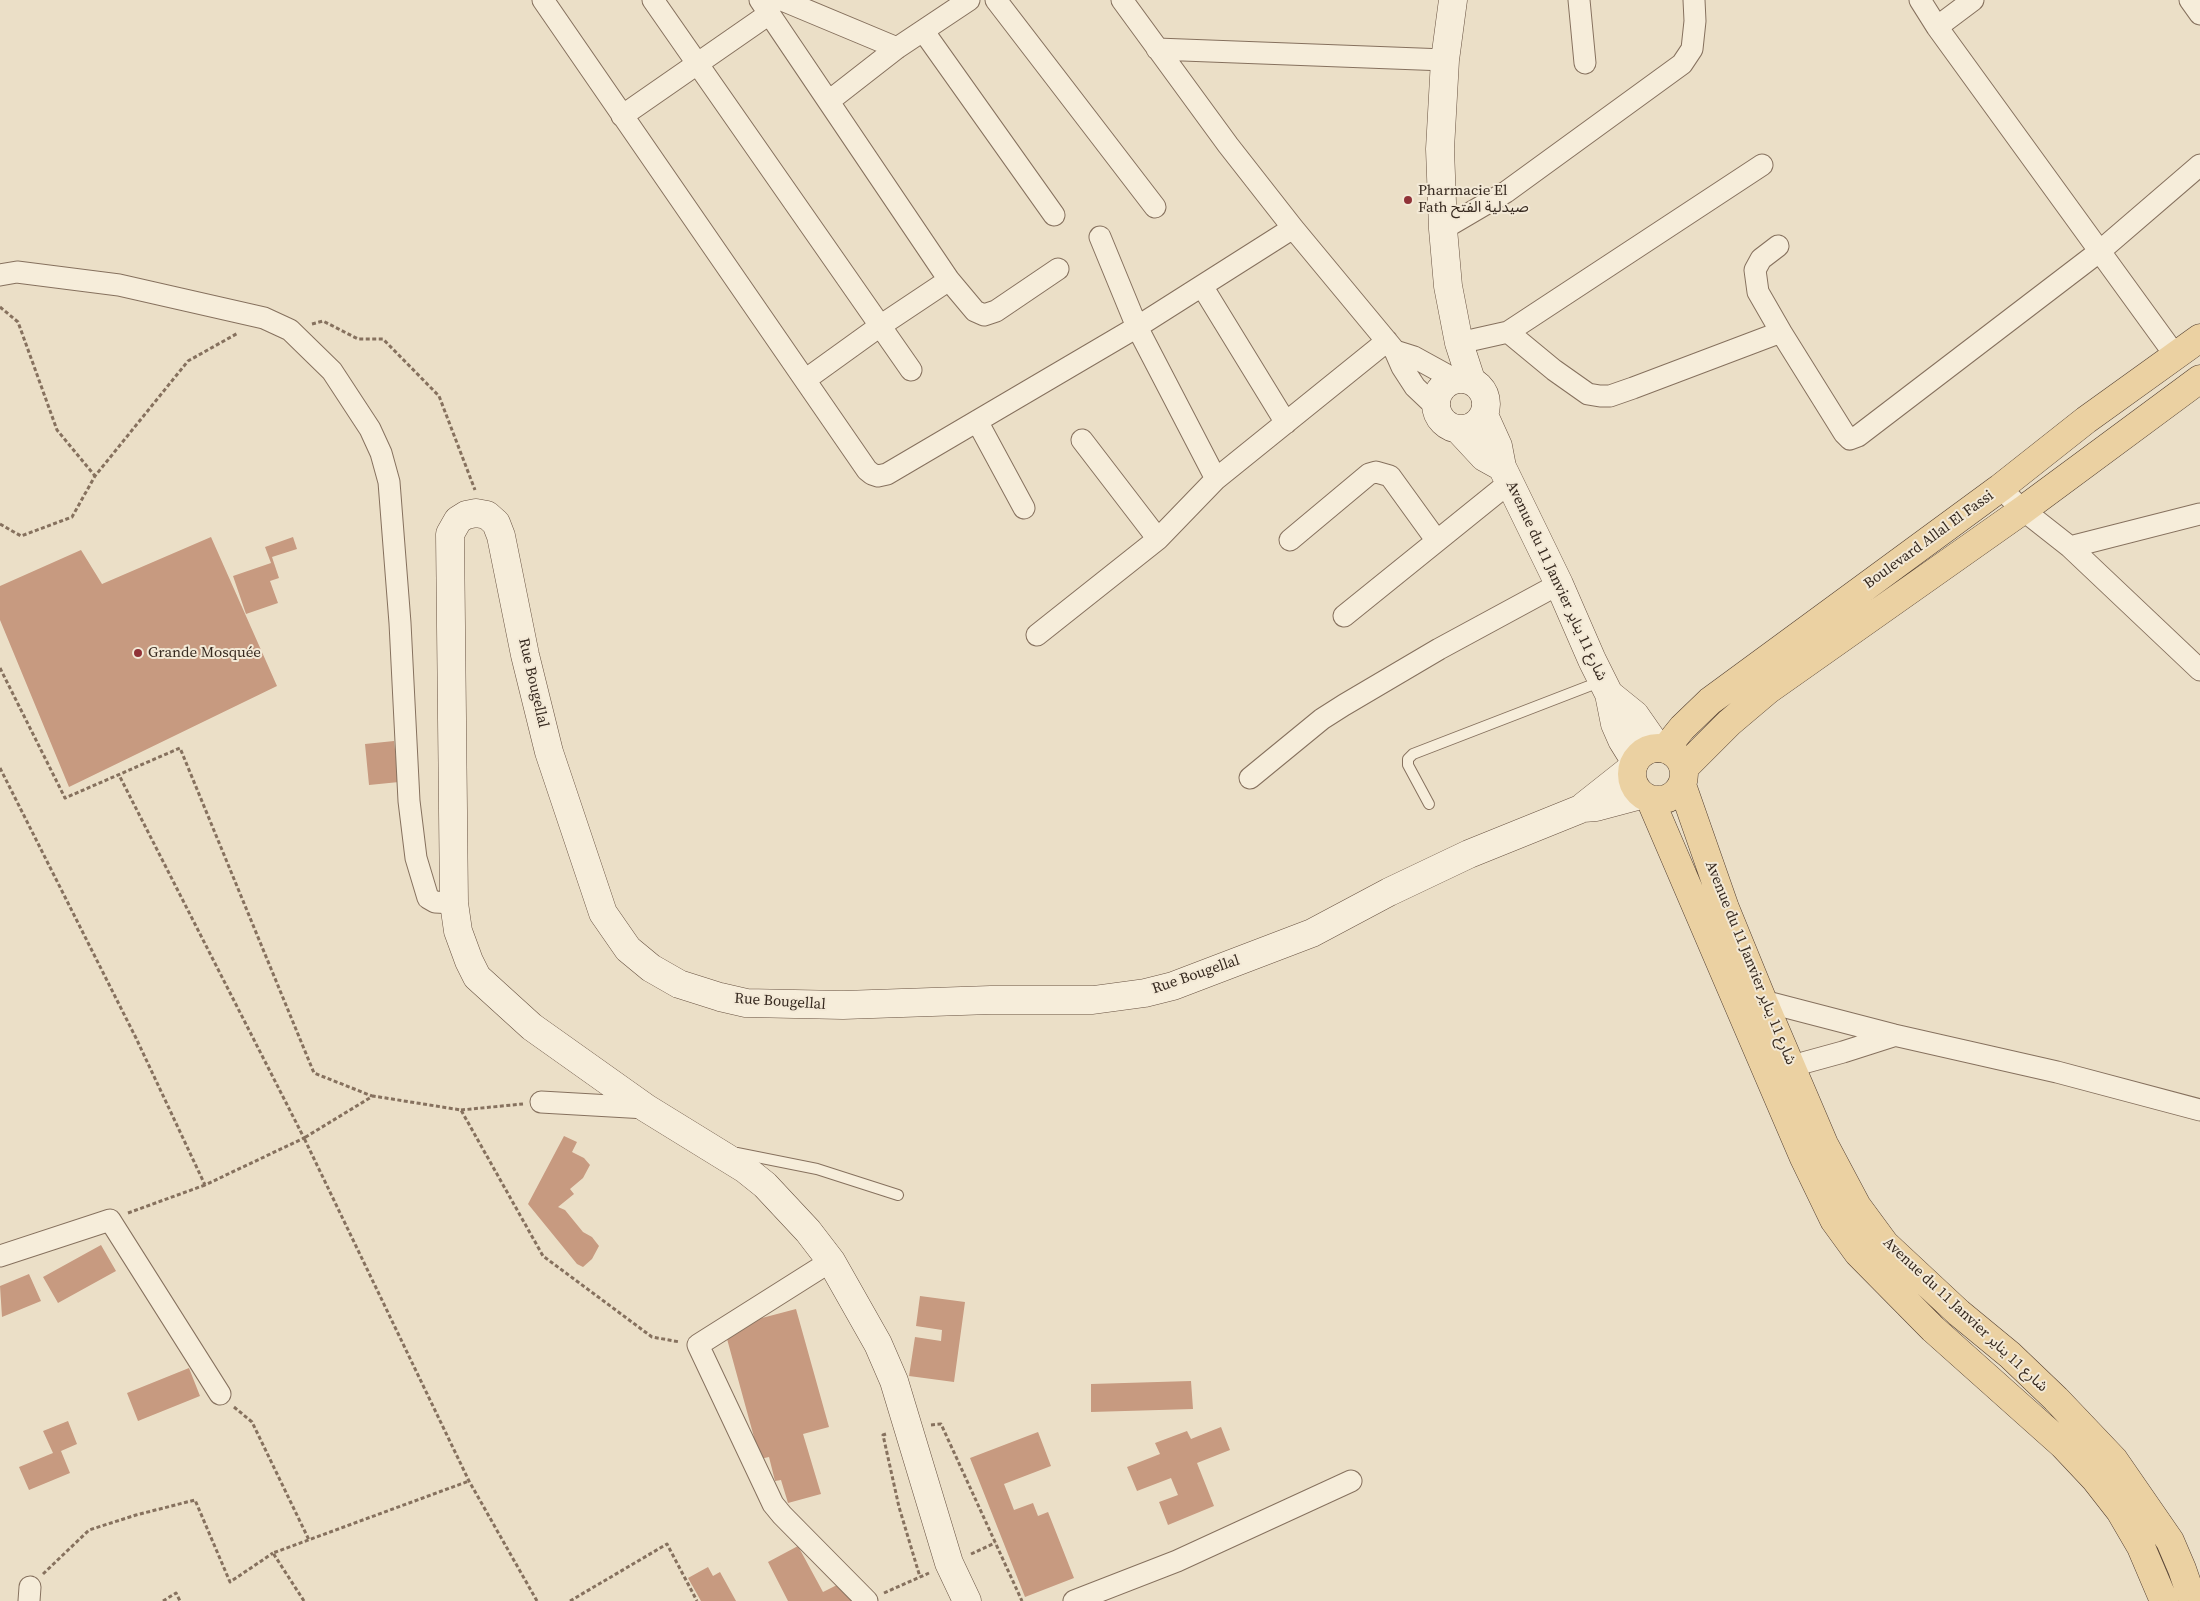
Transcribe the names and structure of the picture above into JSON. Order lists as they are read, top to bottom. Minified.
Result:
{"streets":{"main road":["Boulevard Allal El Fassi","Avenue du 11 Janvier شارع 11 يناير"],"street":["Rue Bougellal"]},"crossings":[["Boulevard Allal El Fassi","Avenue du 11 Janvier شارع 11 يناير"],["Boulevard Allal El Fassi","Rue Bougellal"],["Avenue du 11 Janvier شارع 11 يناير","Rue Bougellal"]],"places":["Pharmacie El Fath صيدلية الفتح","Grande Mosquée"]}
